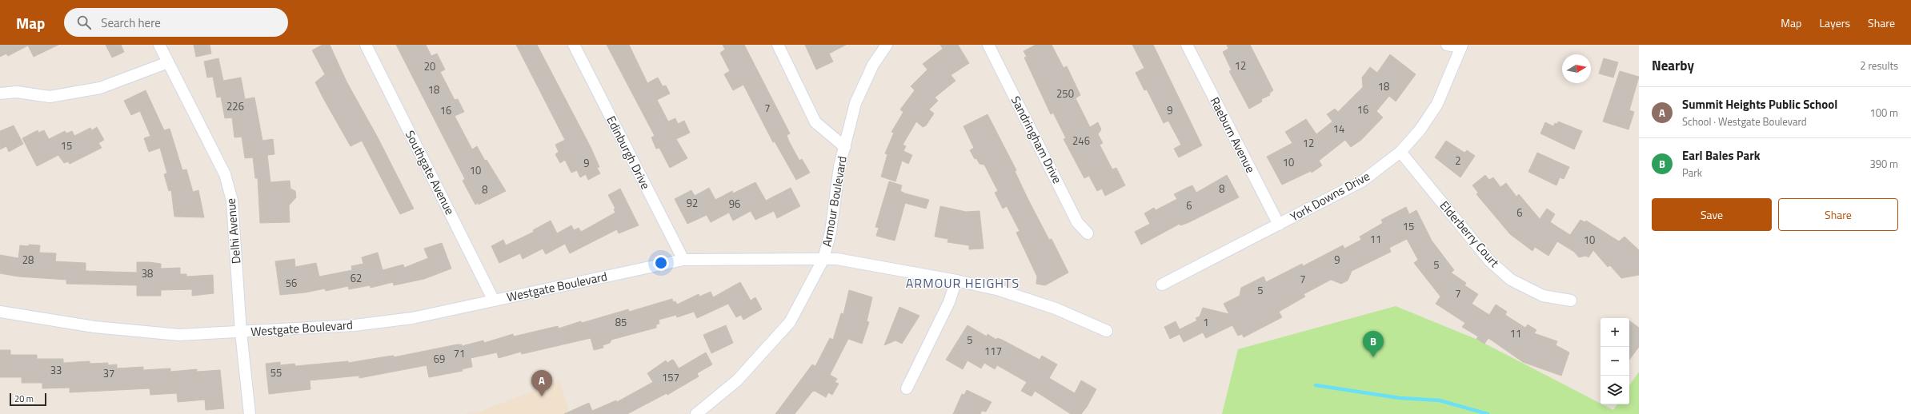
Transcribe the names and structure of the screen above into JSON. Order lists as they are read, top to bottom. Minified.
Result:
{"streets":{"street":["Raeburn Avenue","Sandringham Drive","Edinburgh Drive","Southgate Avenue","York Downs Drive","Armour Boulevard","Delhi Avenue","Elderberry Court","Westgate Boulevard"]},"crossings":[["Raeburn Avenue","York Downs Drive"],["Edinburgh Drive","Westgate Boulevard"],["Southgate Avenue","Westgate Boulevard"],["York Downs Drive","Elderberry Court"],["Armour Boulevard","Westgate Boulevard"],["Delhi Avenue","Westgate Boulevard"]],"districts":["ARMOUR HEIGHTS"],"house_numbers":["12","20","18","18","250","226","7","16","16","9","14","246","12","15","2","10","9","10","8","8","92","96","6","6","15","11","10","28","9","5","38","62","7","56","5","7","85","1","11","5","117","71","69","33","55","37","157"],"scale_bar":"20 m","north":"right","page":{"header":"Map","search":"Search here","nav":["Map","Layers","Share"],"heading":["Nearby","2 results"],"list":[{"mark":"A","name":"Summit Heights Public School","note":"School · Westgate Boulevard","value":"100 m"},{"mark":"B","name":"Earl Bales Park","note":"Park","value":"390 m"}],"buttons":["Save","Share"],"map_buttons":["+","−"],"pins":["B","A"],"scale":"20 m"}}
